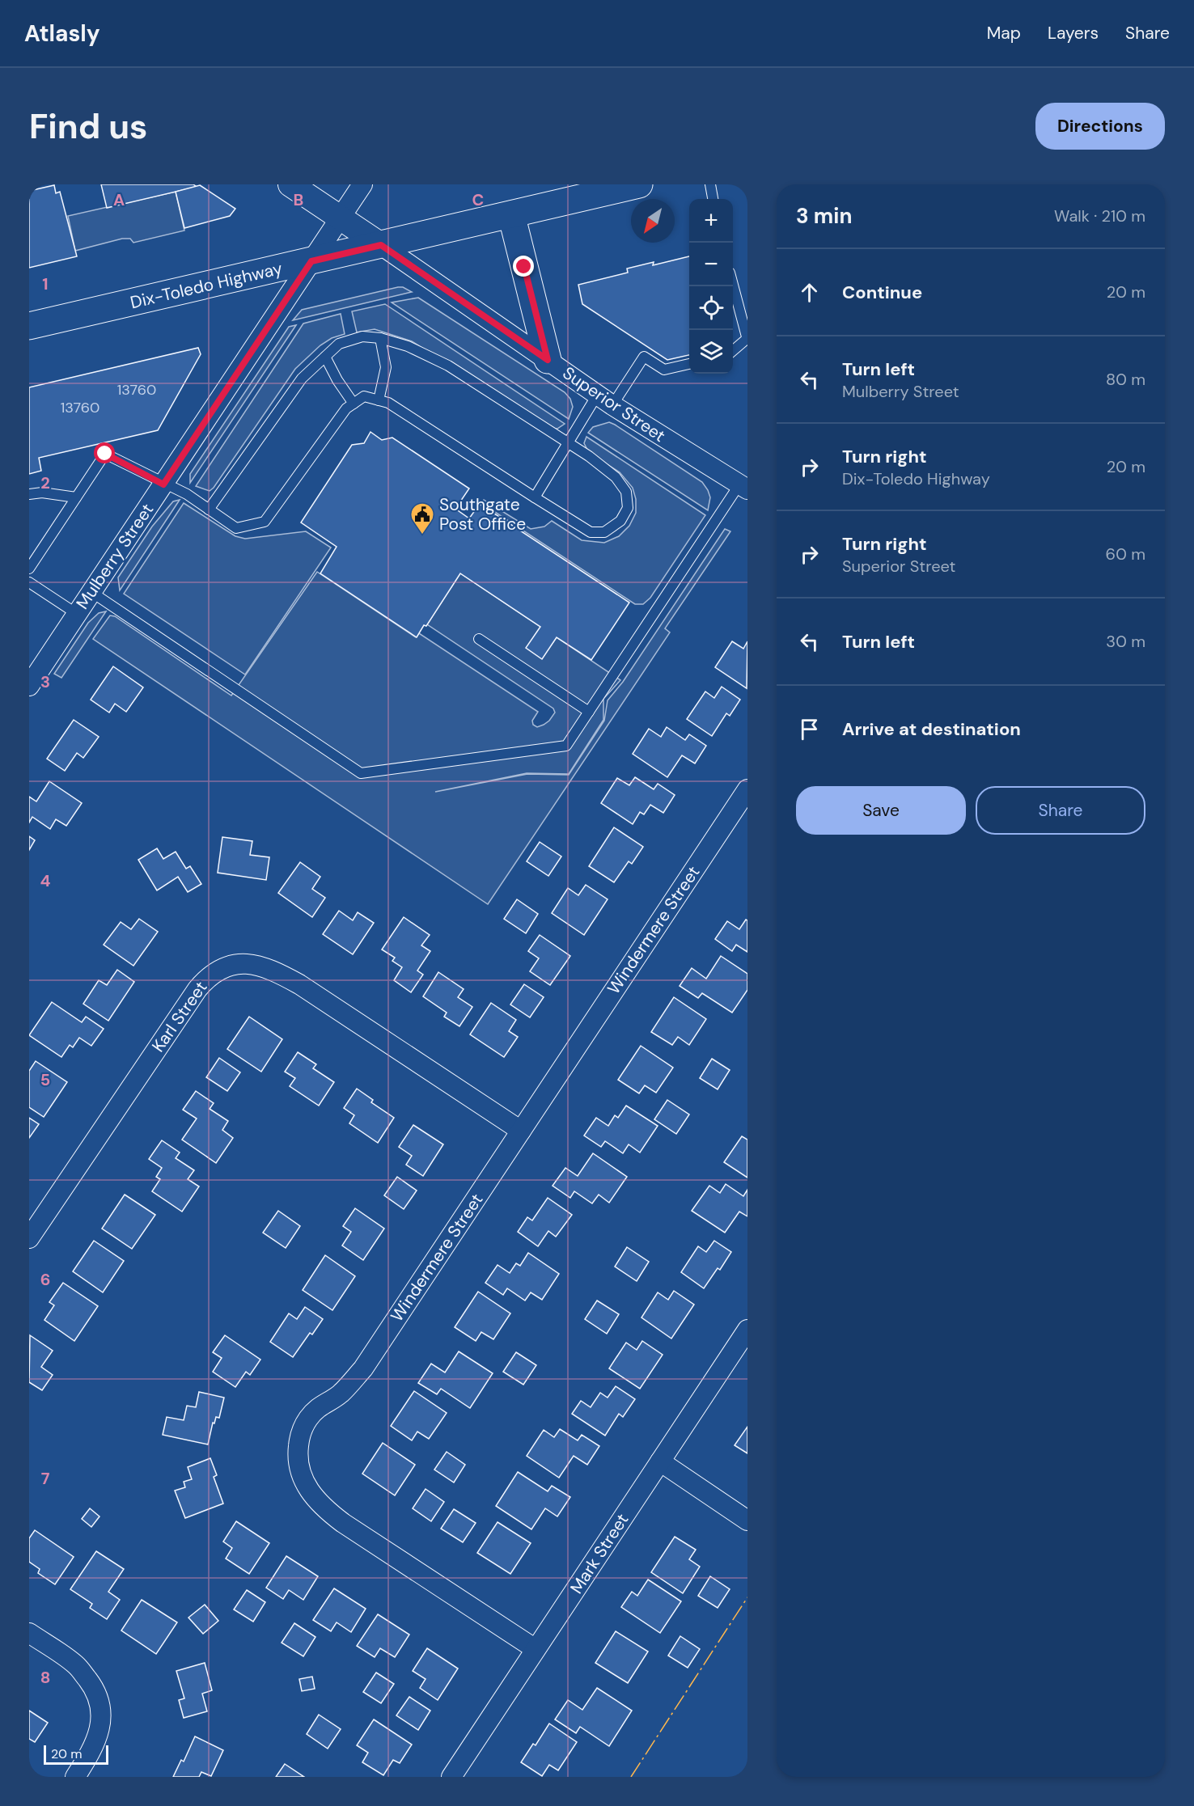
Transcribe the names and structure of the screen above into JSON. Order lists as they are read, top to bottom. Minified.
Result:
{"streets":{"main road":["Dix-Toledo Highway"],"street":["Superior Street","Mulberry Street","Windermere Street","Karl Street","Mark Street"]},"crossings":[["Dix-Toledo Highway","Superior Street"],["Dix-Toledo Highway","Mulberry Street"],["Superior Street","Mulberry Street"],["Windermere Street","Karl Street"],["Windermere Street","Mark Street"]],"places":{"public building":["Southgate Post Office"]},"house_numbers":["13760","13760"],"scale_bar":"20 m","north":"bottom left","page":{"header":"Atlasly","nav":["Map","Layers","Share"],"buttons":["Directions",["Save","Share"]],"title":"Find us","heading":["3 min","Walk · 210 m"],"map_buttons":["+","−"],"list":[["Continue","20 m"],["Turn left","Mulberry Street","80 m"],["Turn right","Dix-Toledo Highway","20 m"],["Turn right","Superior Street","60 m"],["Turn left","30 m"],"Arrive at destination"],"scale":"20 m"},"grid":{"columns":["A","B","C"],"rows":["1","2","3","4","5","6","7","8"]}}
